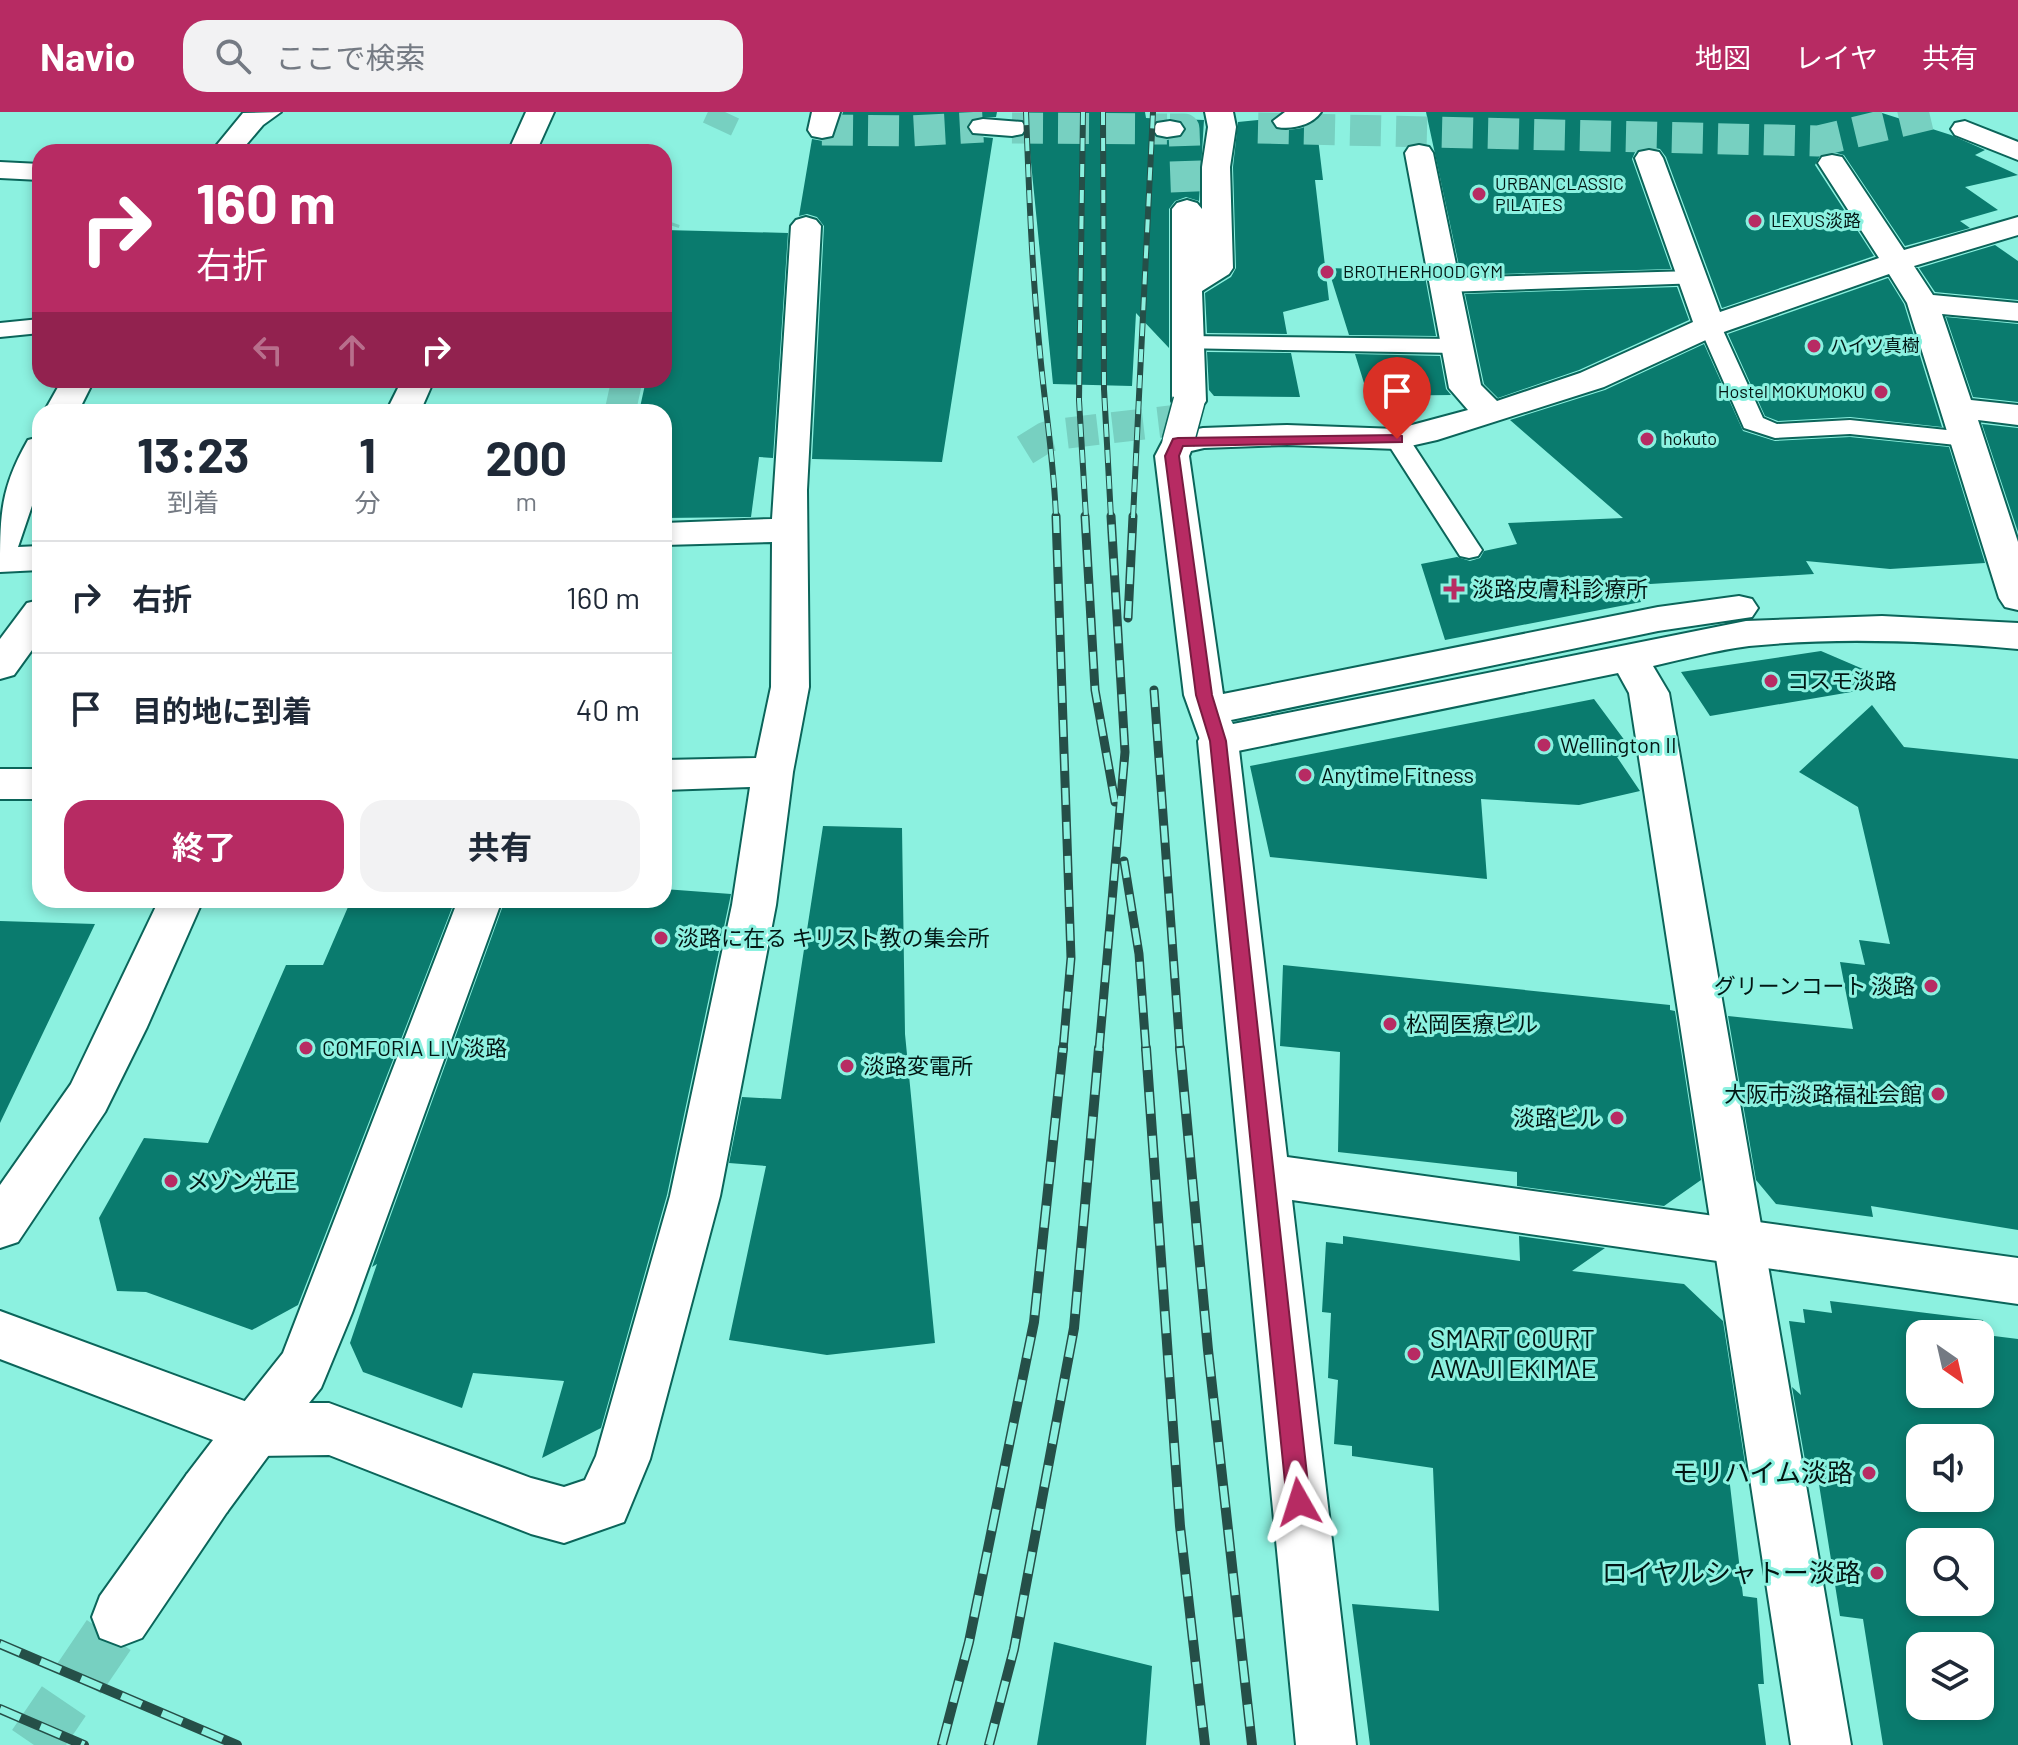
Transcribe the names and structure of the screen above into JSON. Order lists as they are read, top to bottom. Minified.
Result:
{"places":{"other":["URBAN CLASSIC PILATES","LEXUS淡路","BROTHERHOOD GYM","ハイツ真樹","Hostel MOKUMOKU","hokuto","コスモ淡路","Wellington II","Anytime Fitness","淡路に在る キリスト教の集会所","グリーンコート 淡路","松岡医療ビル","COMFORIA LIV 淡路","淡路変電所","大阪市淡路福祉会館","淡路ビル","メゾン光正","SMART COURT AWAJI EKIMAE","モリハイム淡路","ロイヤルシャトー淡路"],"health":["淡路皮膚科診療所"]},"north":"bottom right","page":{"header":"Navio","search":"ここで検索","nav":["地図","レイヤ","共有"],"turn":["160 m","右折"],"eta":["13:23","到着","1","分","200","m"],"list":[{"name":"右折","value":"160 m"},{"name":"目的地に到着","value":"40 m"}],"buttons":["終了","共有"]}}
